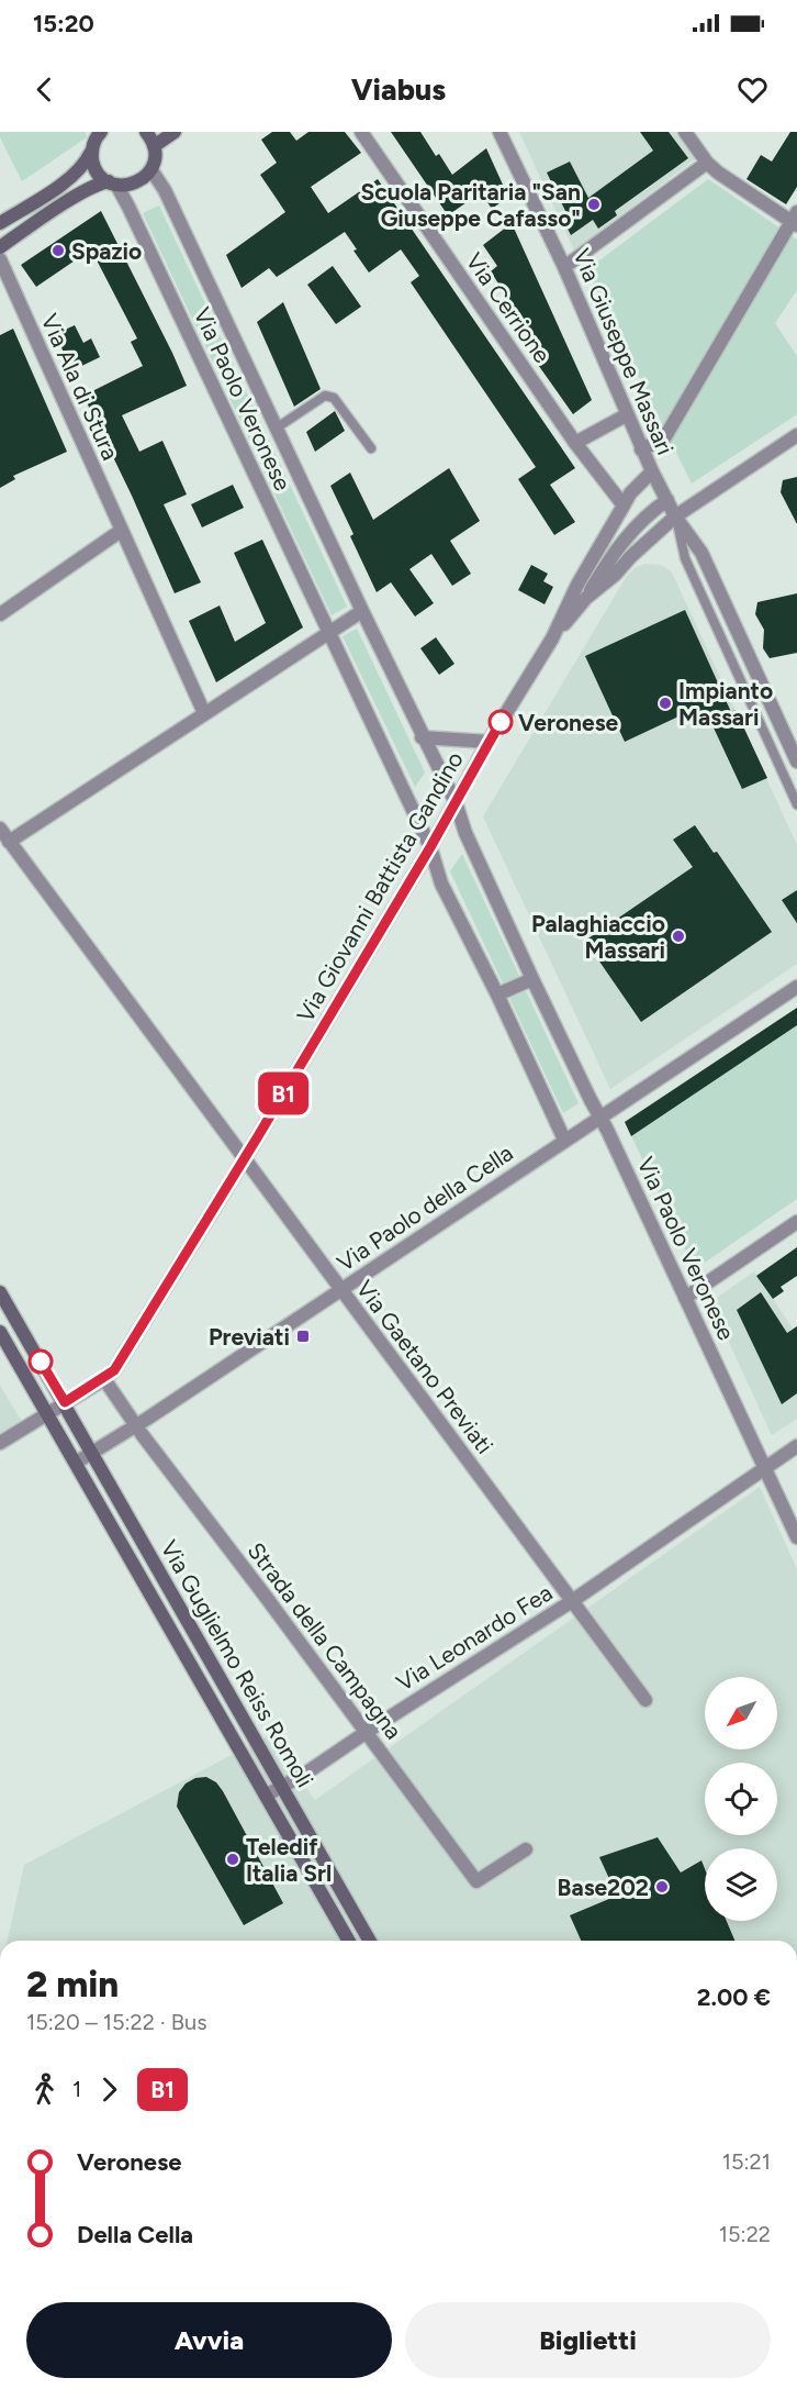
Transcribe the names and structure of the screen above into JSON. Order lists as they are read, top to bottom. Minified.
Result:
{"streets":{"main road":["Via Guglielmo Reiss Romoli"],"street":["Via Cerrione","Via Giuseppe Massari","Via Ala di Stura","Via Paolo Veronese","Via Giovanni Battista Gandino","Via Paolo della Cella","Via Gaetano Previati","Via Leonardo Fea","Strada della Campagna"]},"crossings":[["Via Cerrione","Via Giovanni Battista Gandino"],["Via Giuseppe Massari","Via Giovanni Battista Gandino"],["Via Paolo Veronese","Via Giovanni Battista Gandino"],["Via Paolo Veronese","Via Paolo della Cella"],["Via Paolo Veronese","Via Leonardo Fea"],["Via Giovanni Battista Gandino","Via Gaetano Previati"],["Via Giovanni Battista Gandino","Strada della Campagna"],["Via Giovanni Battista Gandino","Via Guglielmo Reiss Romoli"],["Via Paolo della Cella","Via Gaetano Previati"],["Via Paolo della Cella","Strada della Campagna"],["Via Paolo della Cella","Via Guglielmo Reiss Romoli"],["Via Gaetano Previati","Via Leonardo Fea"],["Via Leonardo Fea","Strada della Campagna"],["Via Leonardo Fea","Via Guglielmo Reiss Romoli"]],"places":{"other":["Scuola Paritaria \"San Giuseppe Cafasso\"","Spazio","Impianto Massari","Veronese","Palaghiaccio Massari","Teledif Italia Srl","Base202"],"transit":["Previati"]},"lines":["bus line B1"],"north":"bottom left","page":{"status":"15:20","header":"Viabus","on_map":"B1","heading":["2 min","15:20 – 15:22 · Bus","2.00 €"],"legs":["1","B1"],"list":[{"name":"Veronese","value":"15:21"},{"name":"Della Cella","value":"15:22"}],"buttons":["Avvia","Biglietti"]}}
